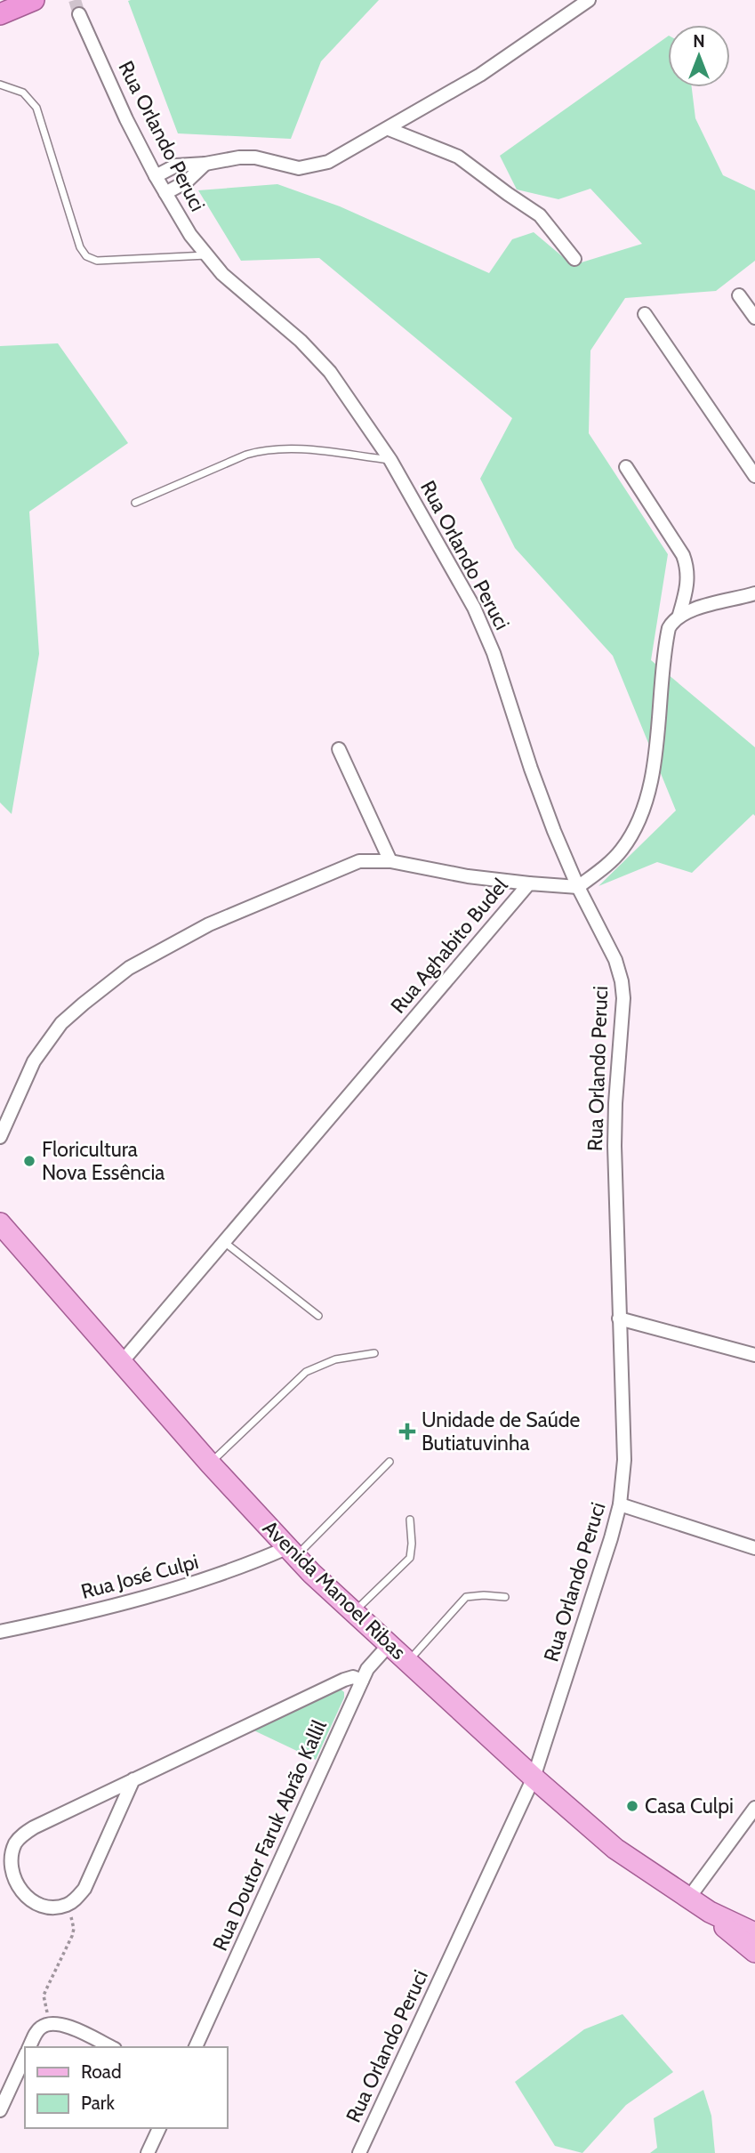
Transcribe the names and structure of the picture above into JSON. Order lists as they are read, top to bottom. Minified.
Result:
{"streets":{"main road":["Avenida Manoel Ribas"],"street":["Rua Orlando Peruci","Rua Aghabito Budel","Rua José Culpi","Rua Doutor Faruk Abrão Kallil"]},"crossings":[["Rua Orlando Peruci","Rua Aghabito Budel"],["Rua Orlando Peruci","Avenida Manoel Ribas"],["Rua Aghabito Budel","Avenida Manoel Ribas"],["Rua José Culpi","Avenida Manoel Ribas"],["Avenida Manoel Ribas","Rua Doutor Faruk Abrão Kallil"]],"places":{"other":["Floricultura Nova Essência","Casa Culpi"],"health":["Unidade de Saúde Butiatuvinha"]},"legend":["Road","Park"],"north":"top"}
